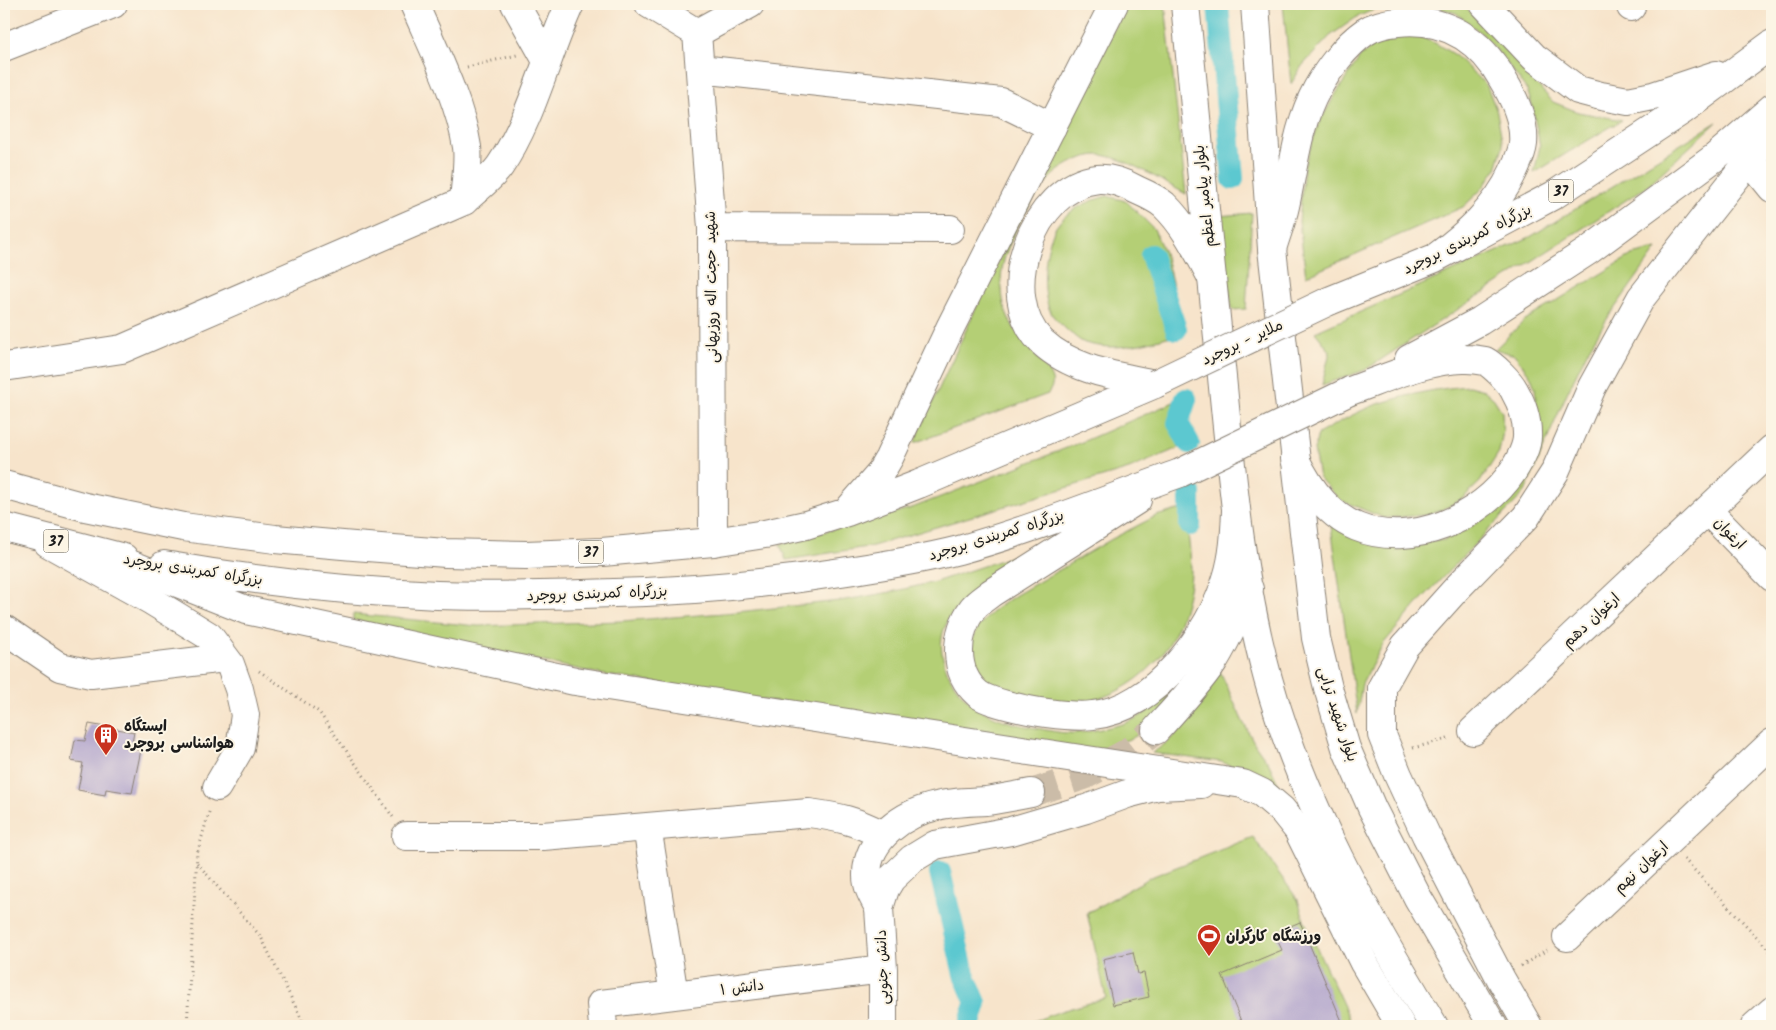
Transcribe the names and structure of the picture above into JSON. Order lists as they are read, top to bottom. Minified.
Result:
{"streets":{"main road":["37","بلوار پیامبر اعظم","بزرگراه کمربندی بروجرد","شهید حجت اله روزبهانی","ملایر - بروجرد","ارغوان","ارغوان دهم","بلوار شهید ترابی","ارغوان نهم","دانش جنوبی","دانش ۱"]},"crossings":[["37","بزرگراه کمربندی بروجرد"],["37","شهید حجت اله روزبهانی"],["37","ملایر - بروجرد"],["بزرگراه کمربندی بروجرد","ملایر - بروجرد"],["ارغوان","ارغوان دهم"],["دانش جنوبی","دانش ۱"]],"places":{"building":["ایستگاه هواشناسی بروجرد"],"sports":["ورزشگاه کارگران"]}}
